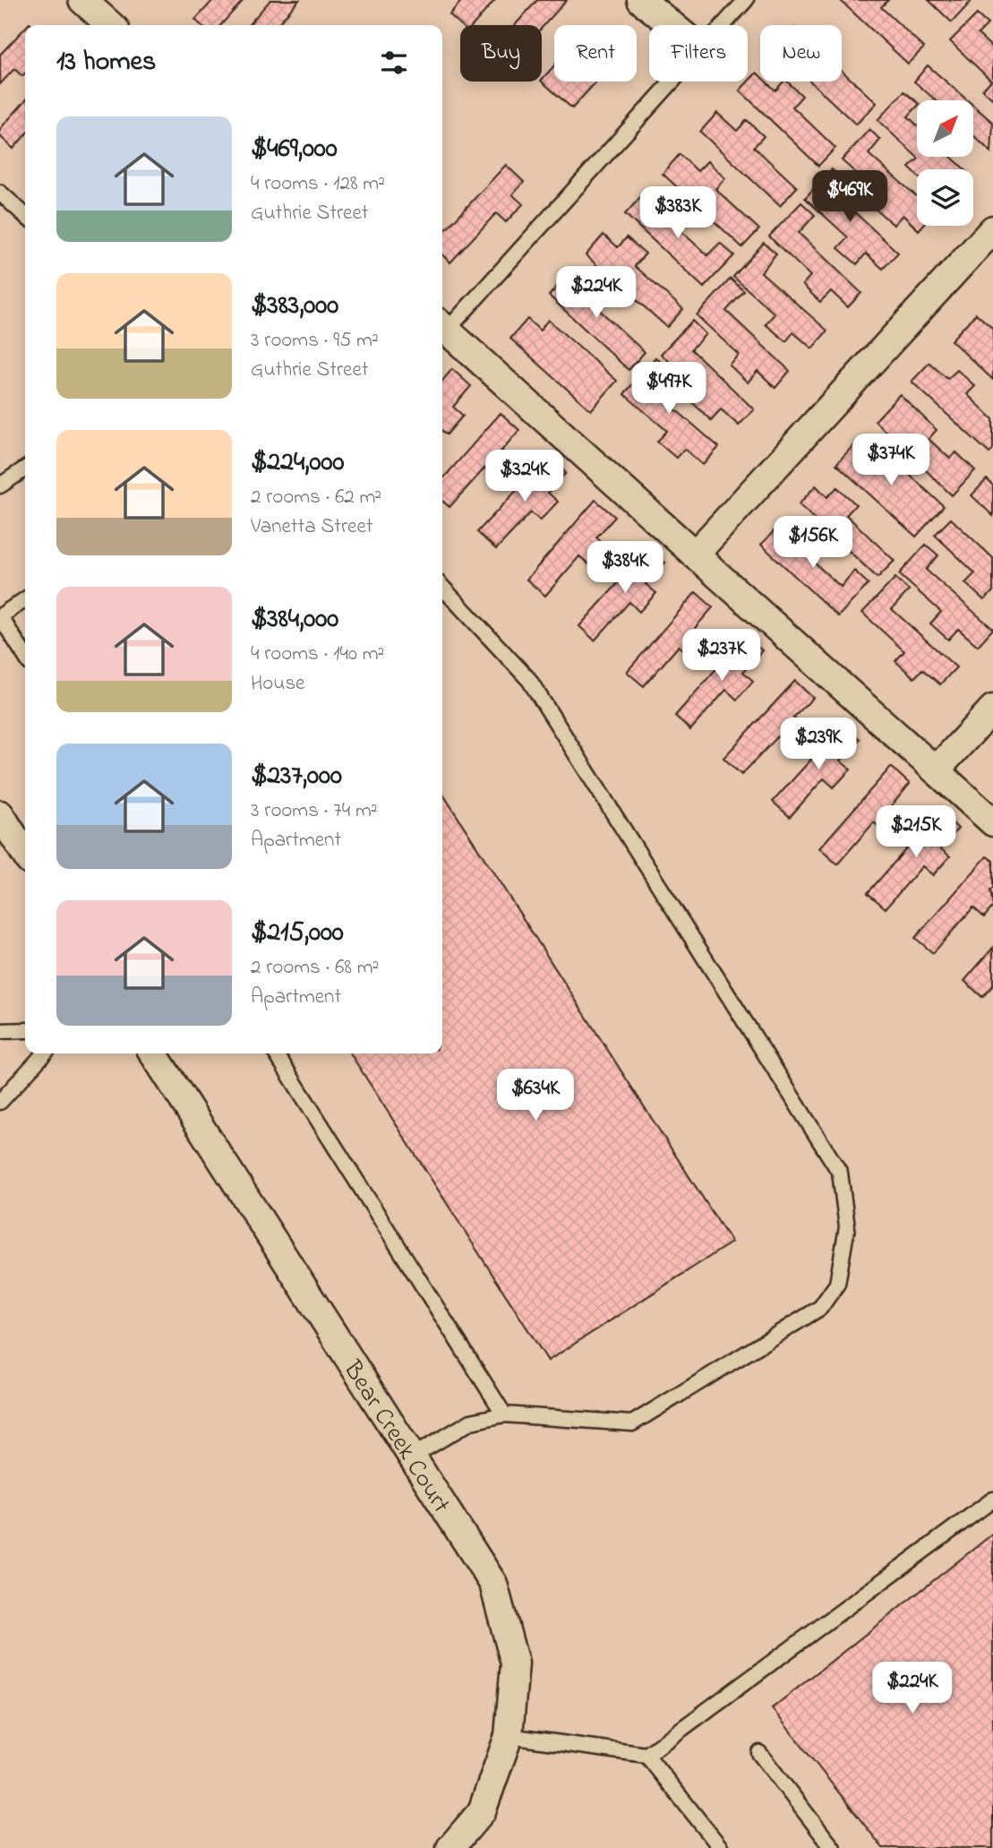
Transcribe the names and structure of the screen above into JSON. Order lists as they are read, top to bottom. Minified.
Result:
{"streets":{"street":["Bear Creek Court"]},"north":"top right","page":{"chip":["Buy","Rent","Filters","New"],"heading":"13 homes","list":[{"name":"$469,000","note":"4 rooms · 128 m² · Guthrie Street"},{"name":"$383,000","note":"3 rooms · 95 m² · Guthrie Street"},{"name":"$224,000","note":"2 rooms · 62 m² · Vanetta Street"},{"name":"$384,000","note":"4 rooms · 140 m² · House"},{"name":"$237,000","note":"3 rooms · 74 m² · Apartment"},{"name":"$215,000","note":"2 rooms · 68 m² · Apartment"}],"price":["$469K","$383K","$224K","$497K","$374K","$324K","$156K","$384K","$237K","$239K","$215K","$634K","$224K"]}}
